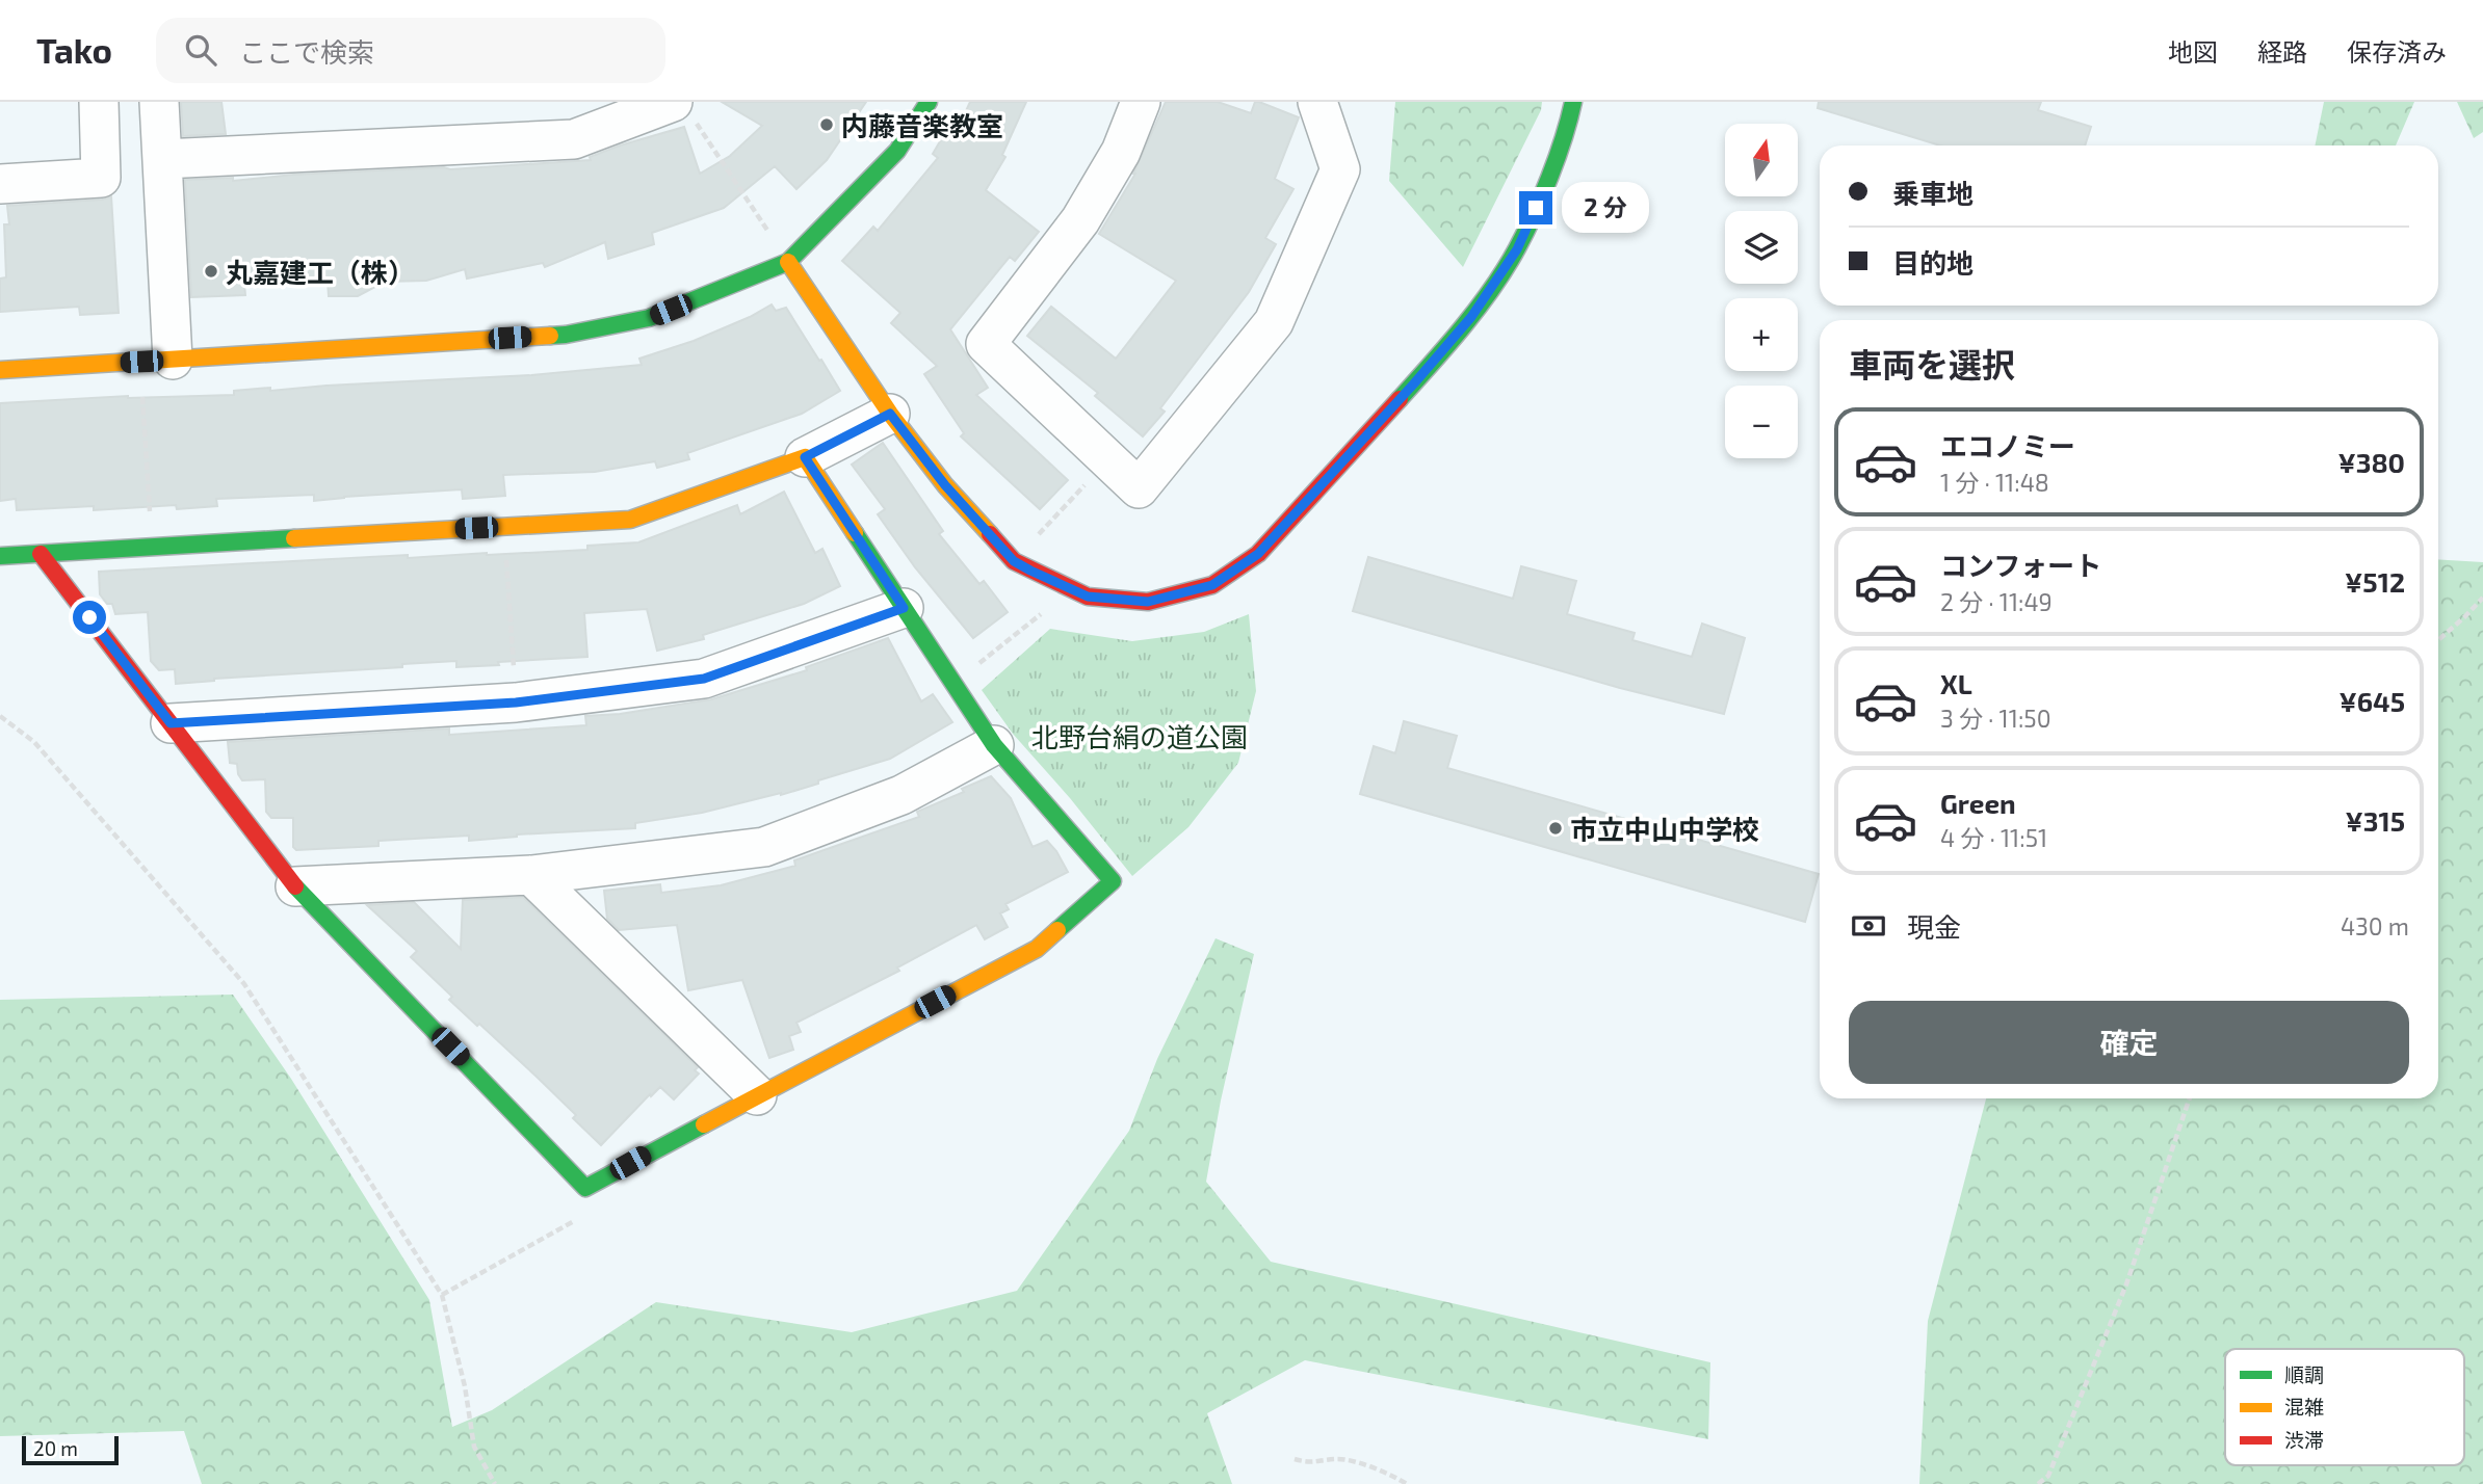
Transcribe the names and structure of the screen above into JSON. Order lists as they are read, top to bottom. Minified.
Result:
{"parks":["北野台絹の道公園"],"places":["内藤音楽教室","丸嘉建工（株）","市立中山中学校"],"legend":["順調","混雑","渋滞"],"scale_bar":"20 m","north":"top","page":{"header":"Tako","search":"ここで検索","nav":["地図","経路","保存済み"],"map_buttons":["+","−"],"banner":["乗車地","目的地"],"bubble":"2 分","heading":"車両を選択","list":[{"name":"エコノミー","note":"1 分 · 11:48","value":"¥380"},{"name":"コンフォート","note":"2 分 · 11:49","value":"¥512"},{"name":"XL","note":"3 分 · 11:50","value":"¥645"},{"name":"Green","note":"4 分 · 11:51","value":"¥315"}],"pay":["現金","430 m"],"buttons":"確定","scale":"20 m"}}
